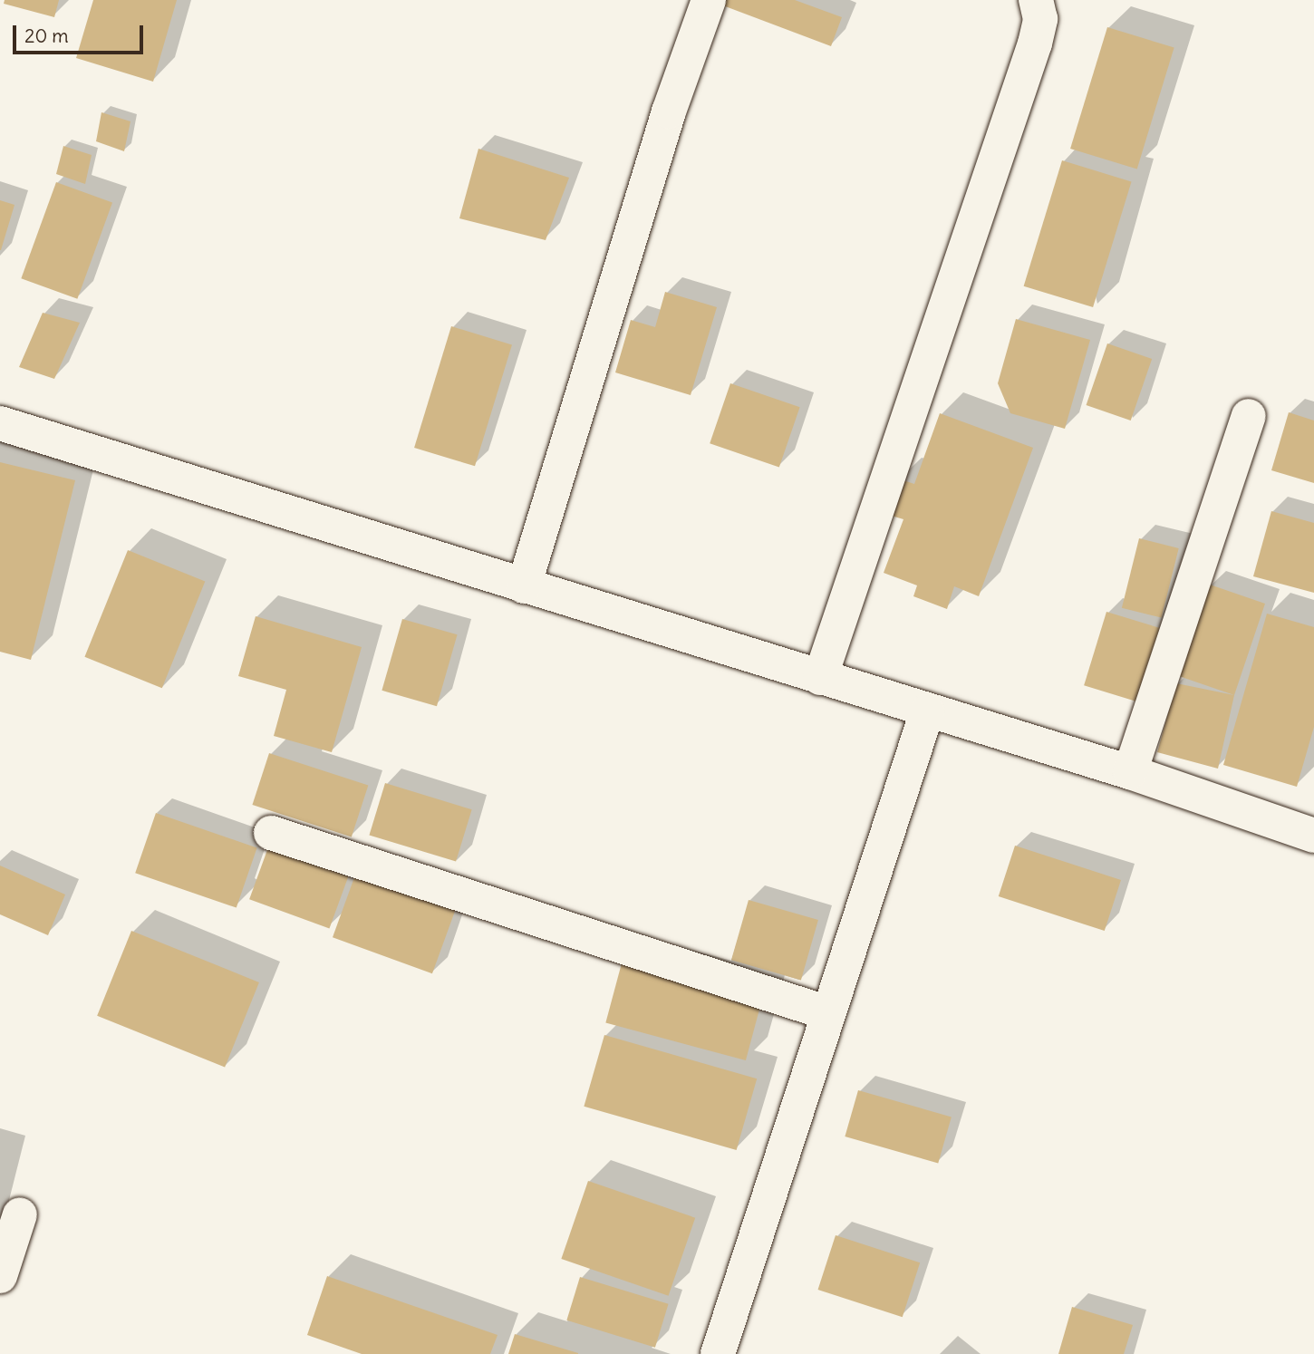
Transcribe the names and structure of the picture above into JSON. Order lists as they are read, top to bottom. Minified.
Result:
{"scale_bar":"20 m"}
